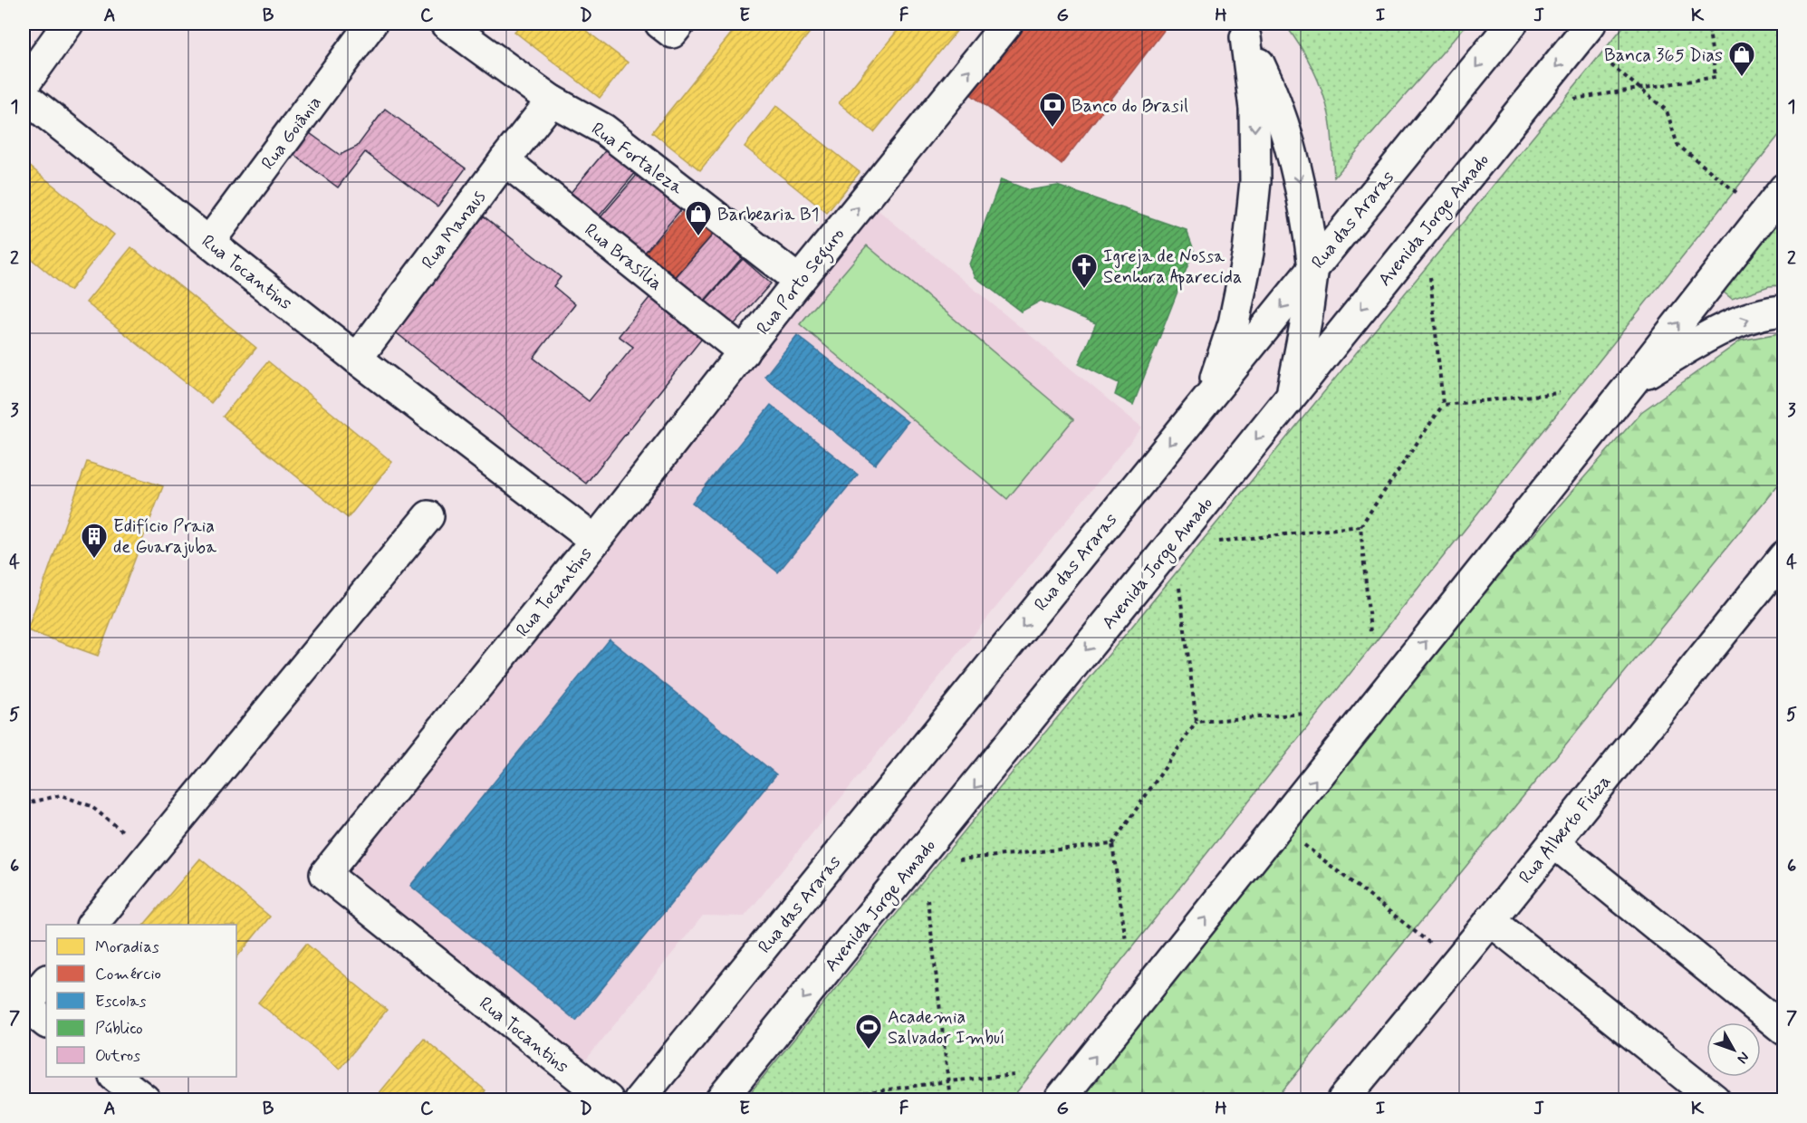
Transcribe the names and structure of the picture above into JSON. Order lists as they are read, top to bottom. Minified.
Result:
{"streets":{"street":["Rua Goiânia","Rua Fortaleza","Rua das Araras","Avenida Jorge Amado","Rua Manaus","Rua Brasília","Rua Tocantins","Rua Porto Seguro","Rua Alberto Fiúza"]},"crossings":[["Rua Goiânia","Rua Tocantins"],["Rua Fortaleza","Rua Manaus"],["Rua Fortaleza","Rua Porto Seguro"],["Rua Manaus","Rua Brasília"],["Rua Manaus","Rua Tocantins"],["Rua Brasília","Rua Porto Seguro"],["Rua Tocantins","Rua Porto Seguro"]],"one_way":["Rua das Araras","Rua Porto Seguro"],"places":{"shop":["Banca 365 Dias","Barbearia B1"],"bank":["Banco do Brasil"],"church":["Igreja de Nossa Senhora Aparecida"],"building":["Edifício Praia de Guarajuba"],"sports":["Academia Salvador Imbuí"]},"legend":["Moradias","Comércio","Escolas","Público","Outros"],"north":"bottom right","grid":{"columns":["A","B","C","D","E","F","G","H","I","J","K"],"rows":["1","2","3","4","5","6","7"]}}
